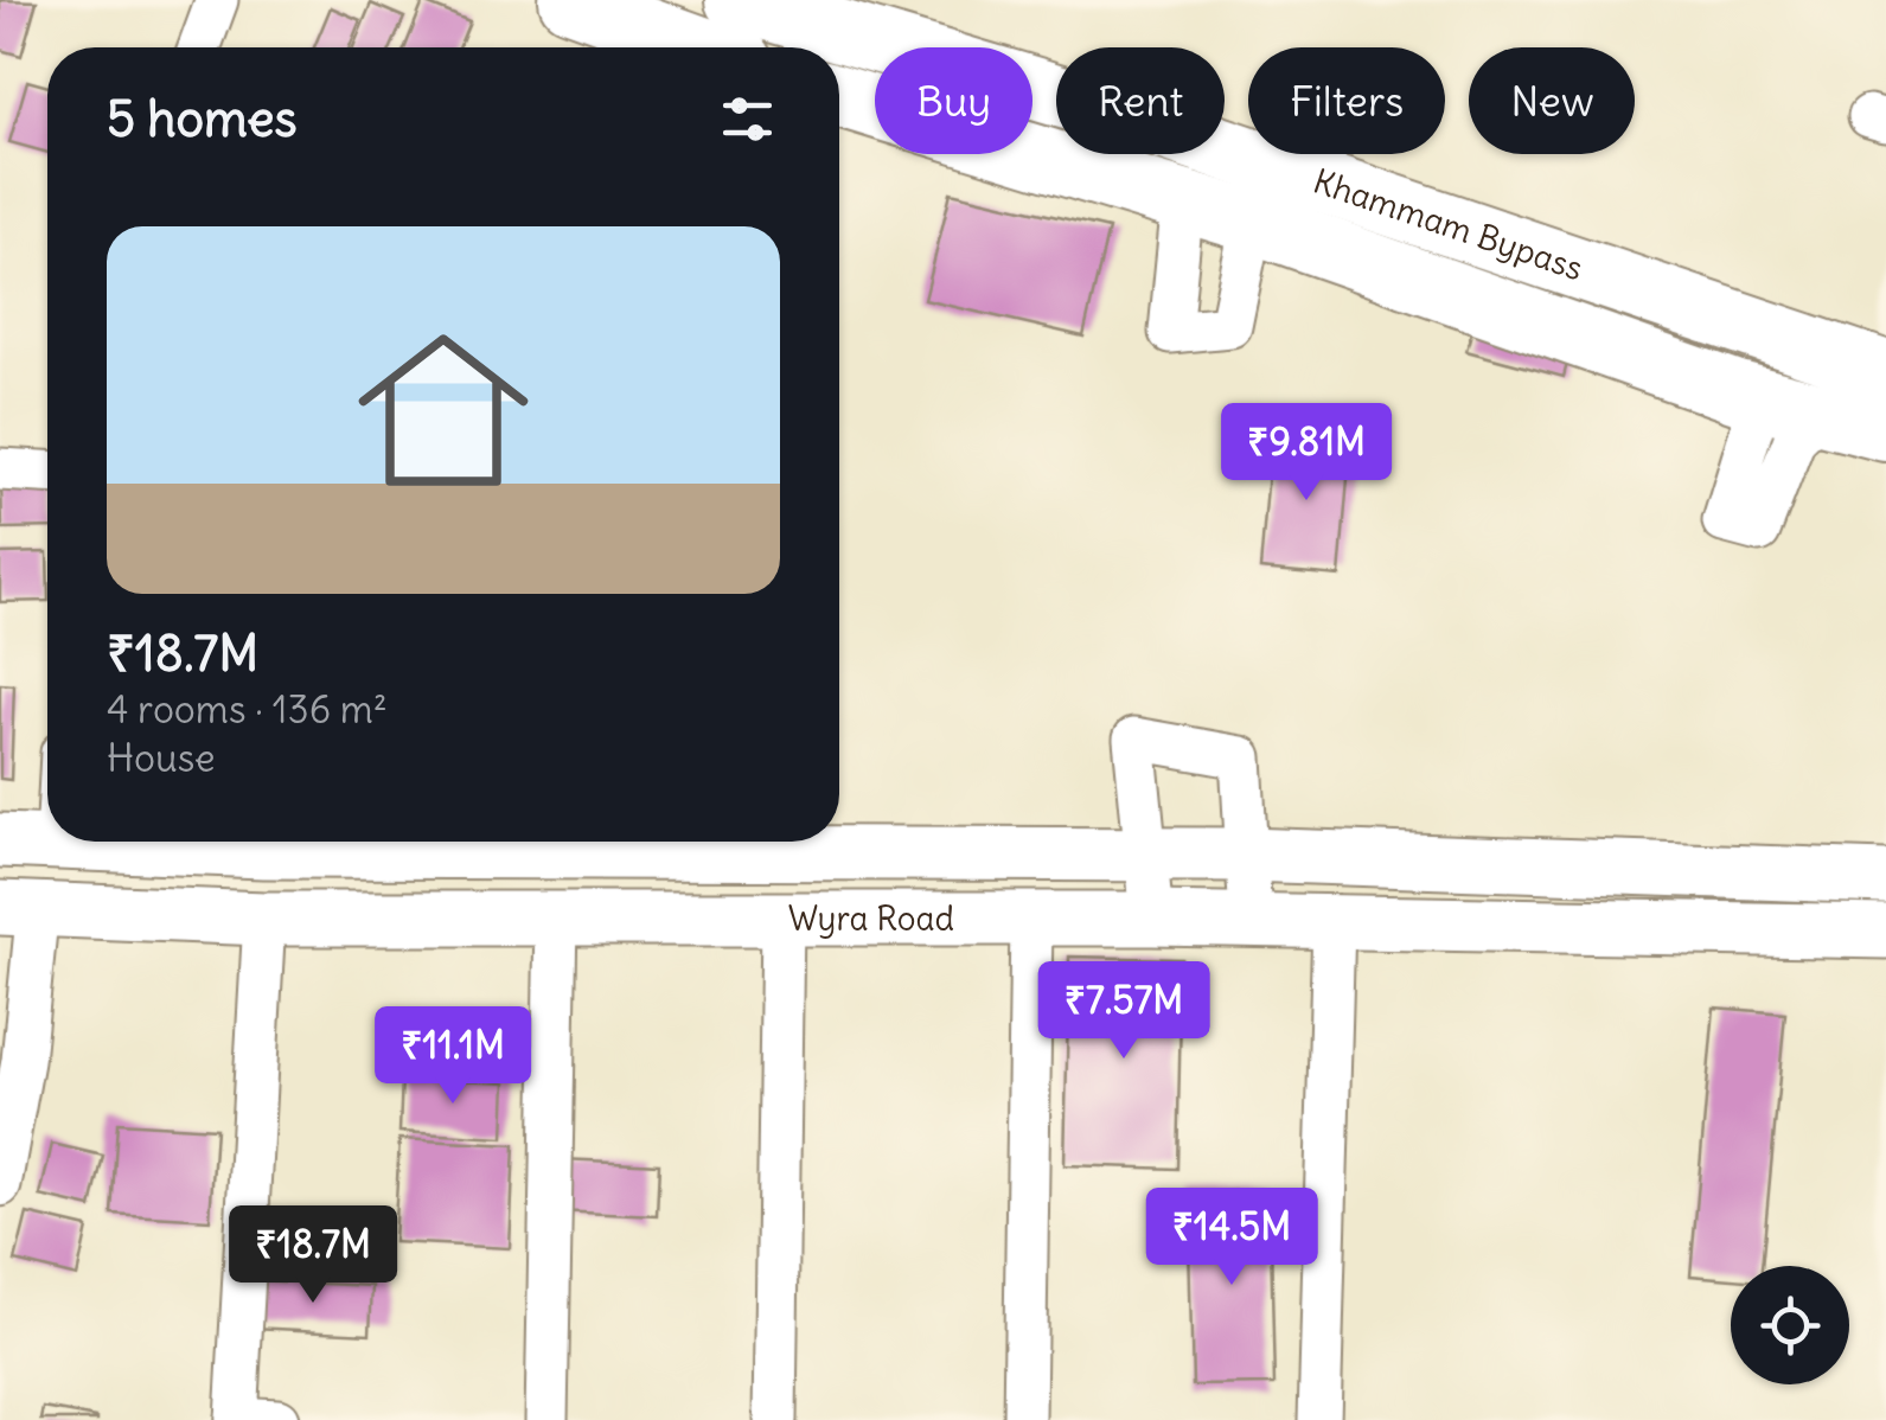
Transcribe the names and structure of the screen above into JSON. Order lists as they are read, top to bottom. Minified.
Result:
{"streets":{"highway":["Khammam Bypass"],"main road":["Wyra Road"]},"page":{"chip":["Buy","Rent","Filters","New"],"heading":"5 homes","list":[{"name":"₹18.7M","note":"4 rooms · 136 m² · House"}],"price":["₹9.81M","₹7.57M","₹11.1M","₹14.5M","₹18.7M"]}}
